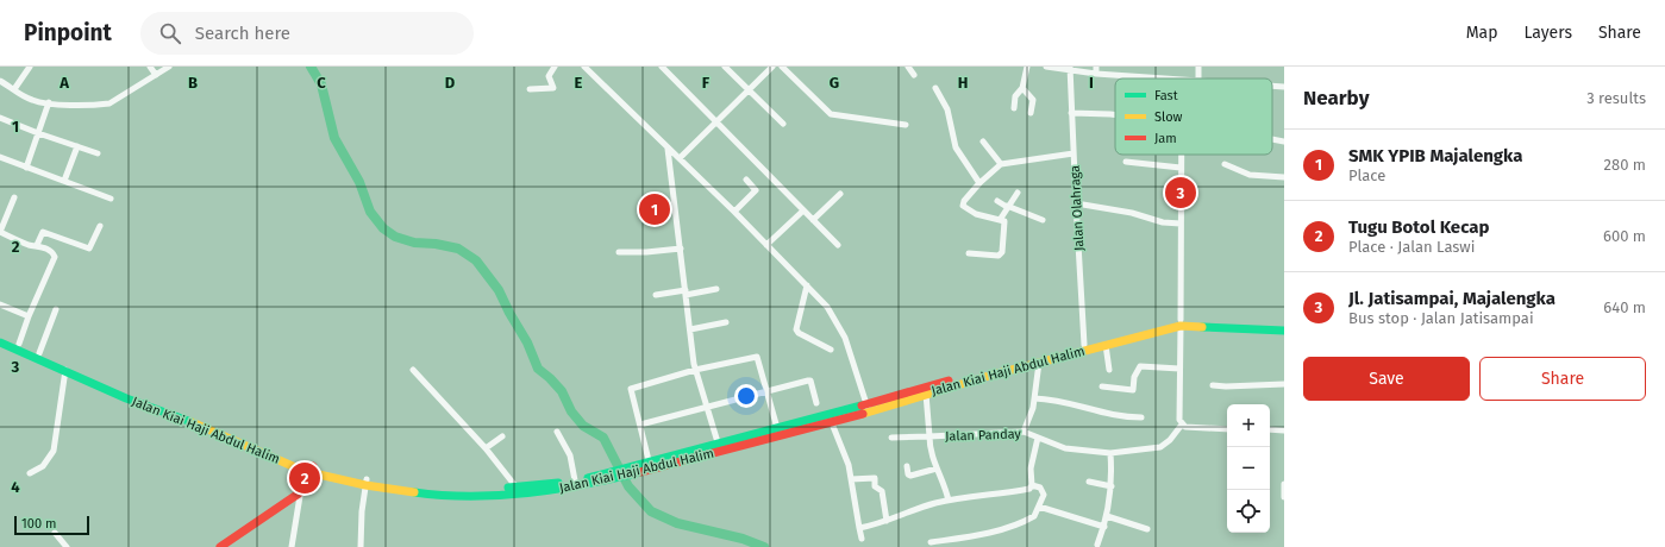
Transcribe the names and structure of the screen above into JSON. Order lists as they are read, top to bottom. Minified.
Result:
{"streets":{"main road":["Jalan Kiai Haji Abdul Halim"],"street":["Jalan Olahraga","Jalan Panday"]},"crossings":[["Jalan Olahraga","Jalan Kiai Haji Abdul Halim"],["Jalan Kiai Haji Abdul Halim","Jalan Panday"]],"legend":["Fast","Slow","Jam"],"scale_bar":"100 m","page":{"header":"Pinpoint","search":"Search here","nav":["Map","Layers","Share"],"heading":["Nearby","3 results"],"list":[{"mark":"1","name":"SMK YPIB Majalengka","note":"Place","value":"280 m"},{"mark":"2","name":"Tugu Botol Kecap","note":"Place · Jalan Laswi","value":"600 m"},{"mark":"3","name":"Jl. Jatisampai, Majalengka","note":"Bus stop · Jalan Jatisampai","value":"640 m"}],"pins":["3","1","2"],"buttons":["Save","Share"],"map_buttons":["+","−"],"scale":"100 m"},"grid":{"columns":["A","B","C","D","E","F","G","H","I"],"rows":["1","2","3","4"]}}
